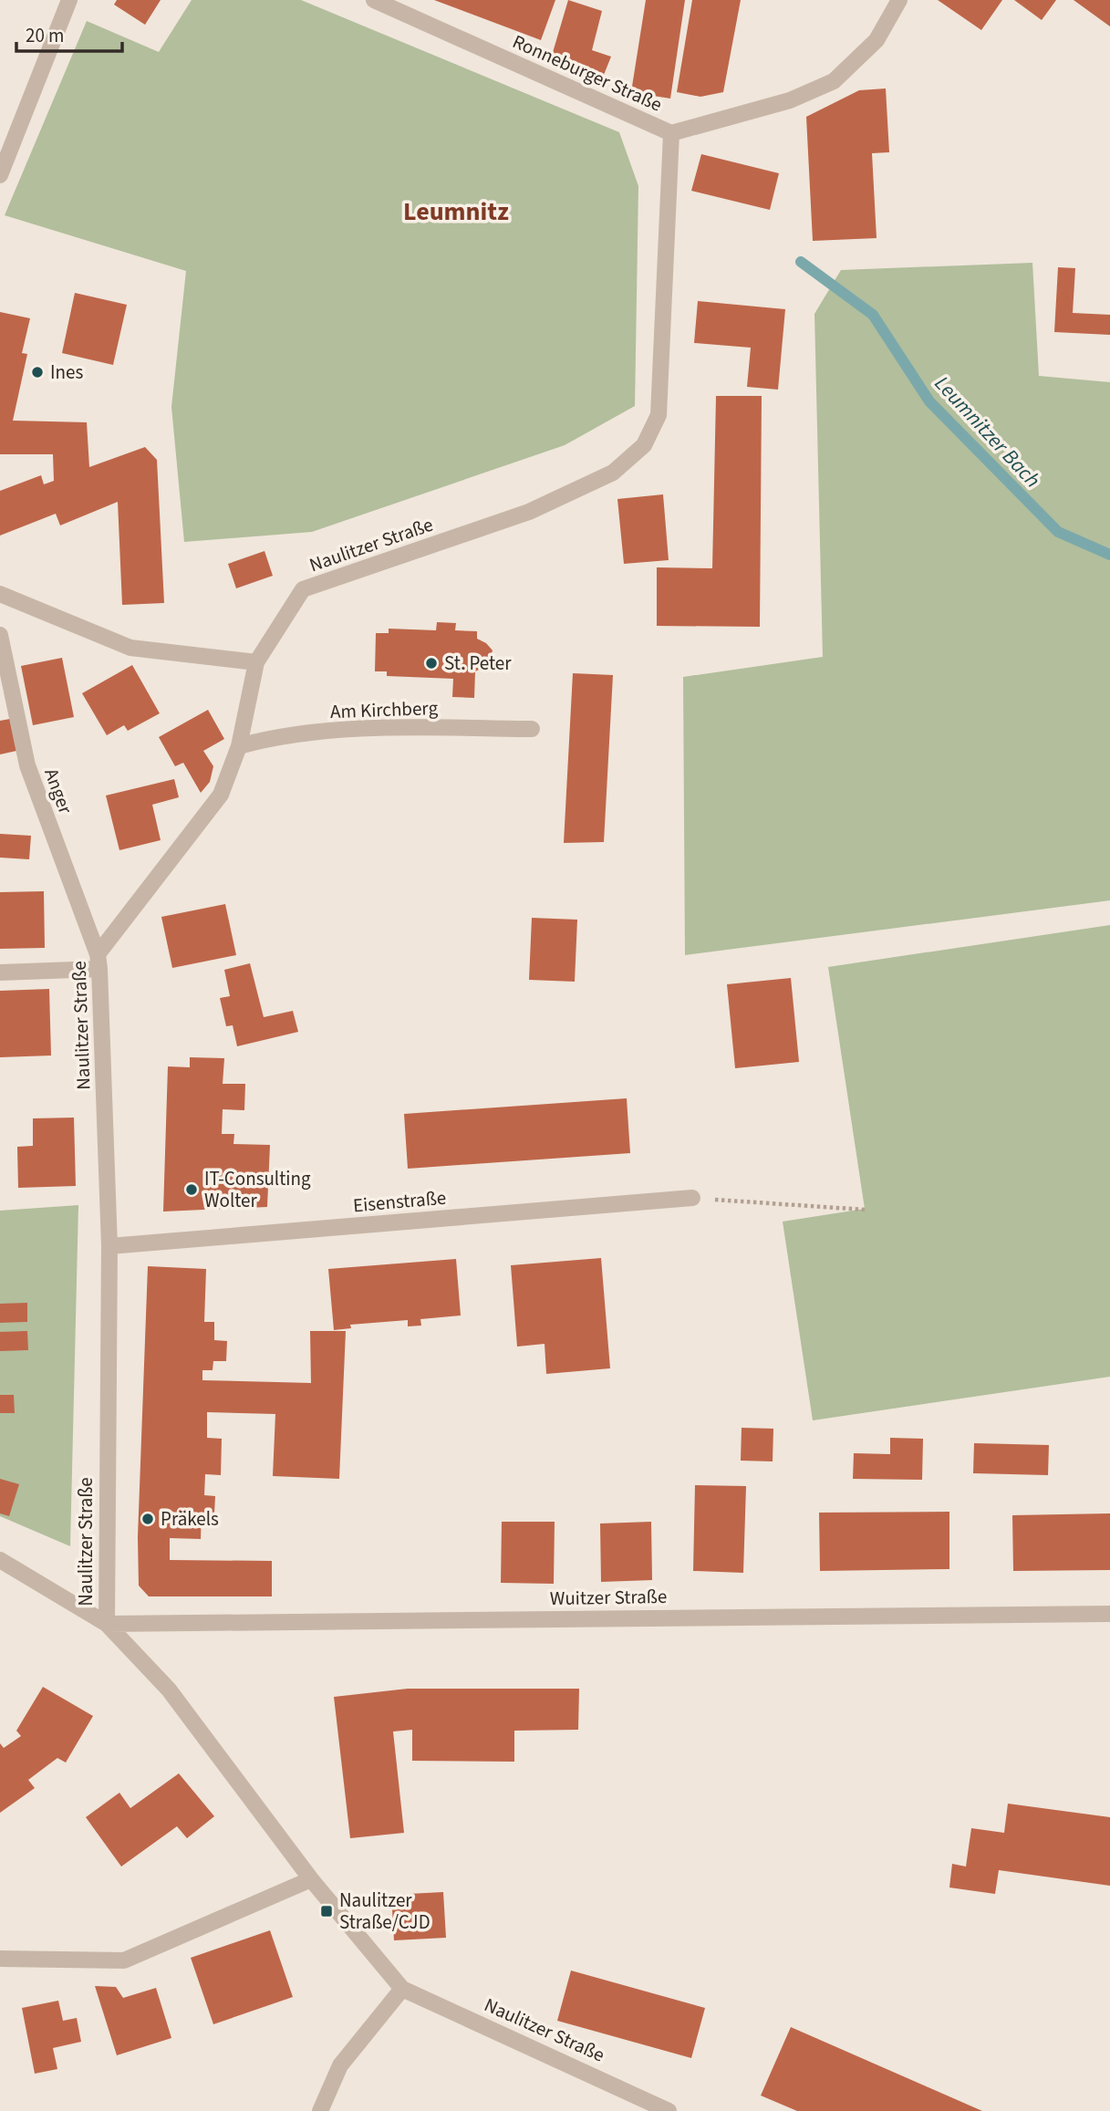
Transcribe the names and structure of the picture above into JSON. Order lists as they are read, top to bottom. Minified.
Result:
{"streets":{"street":["Ronneburger Straße","Naulitzer Straße","Am Kirchberg","Anger","Eisenstraße","Wuitzer Straße"]},"crossings":[["Ronneburger Straße","Naulitzer Straße"],["Naulitzer Straße","Am Kirchberg"],["Naulitzer Straße","Anger"],["Naulitzer Straße","Eisenstraße"],["Naulitzer Straße","Wuitzer Straße"]],"districts":["Leumnitz"],"water":["Leumnitzer Bach"],"places":{"other":["Ines","St. Peter","IT-Consulting Wolter","Präkels"],"transit":["Naulitzer Straße/CJD"]},"scale_bar":"20 m"}
